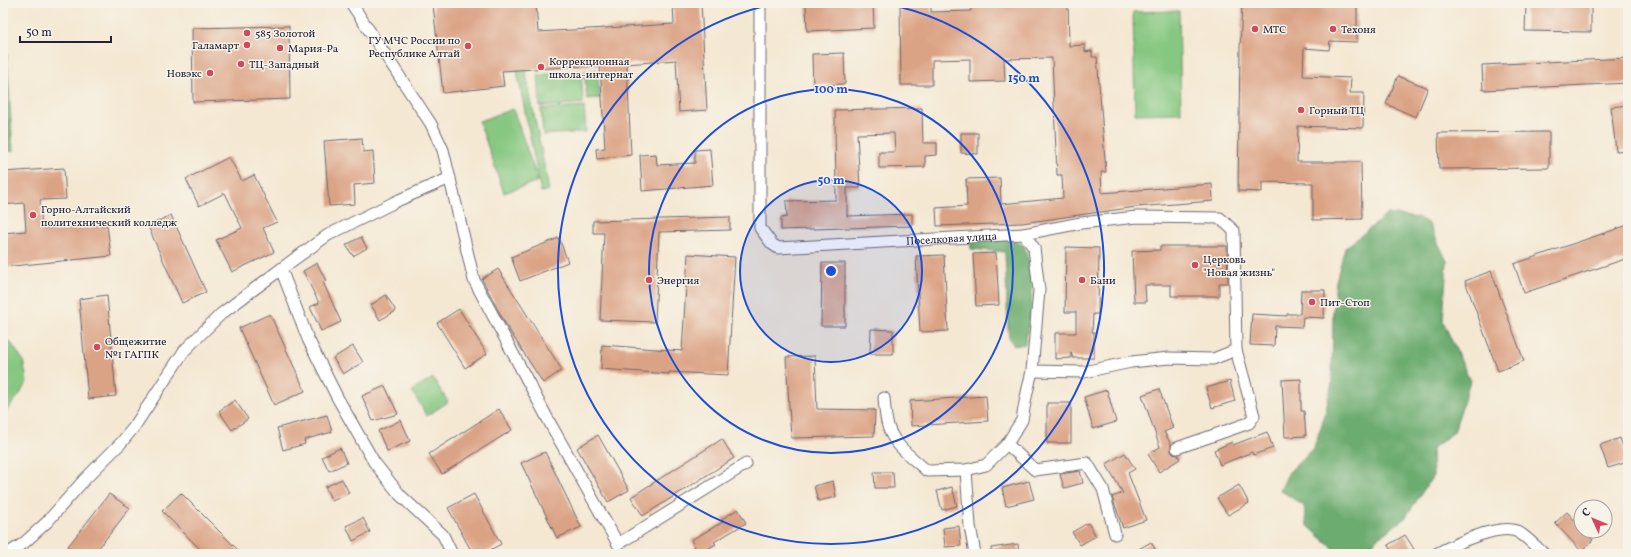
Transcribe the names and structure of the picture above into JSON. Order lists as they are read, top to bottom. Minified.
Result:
{"streets":{"street":["Поселковая улица"]},"places":["МТС","Техоня","585 Золотой","Галамарт","ГУ МЧС России по Республике Алтай","Мария-Ра","ТЦ-Западный","Коррекционная школа-интернат","Новэкс","Горный ТЦ","Горно-Алтайский политехнический колледж","Церковь \"Новая жизнь\"","Энергия","Бани","Пит-Стоп","Общежитие №1 ГАГПК"],"scale_bar":"50 m","north":"top left","rings":["150 m","100 m","50 m"]}
